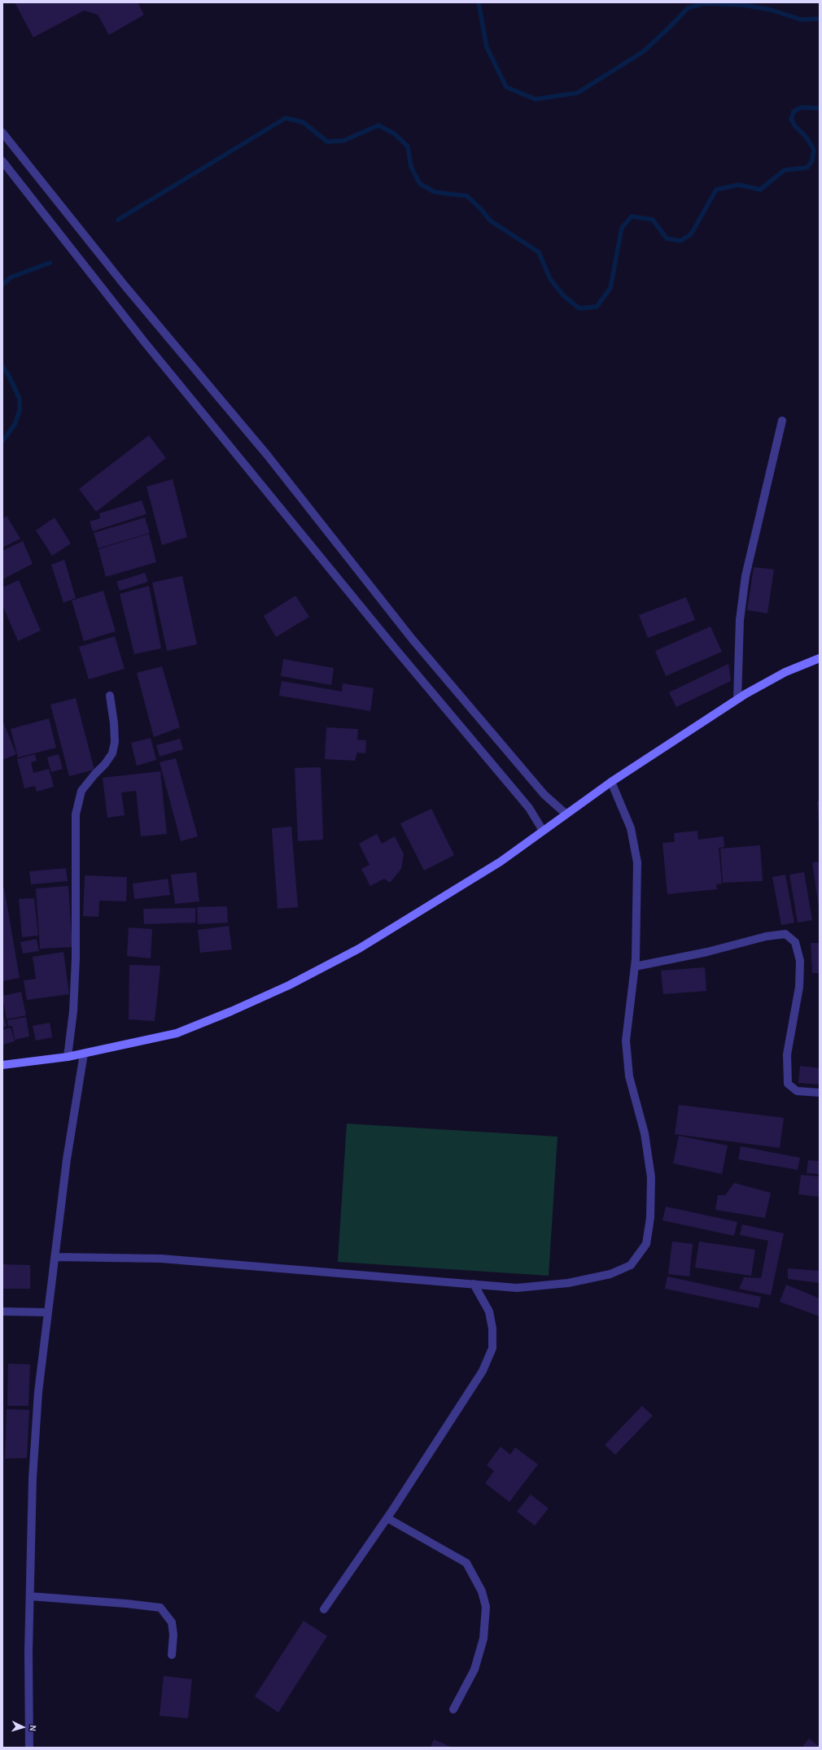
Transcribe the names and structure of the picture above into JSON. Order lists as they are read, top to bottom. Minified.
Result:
{"north":"right"}
